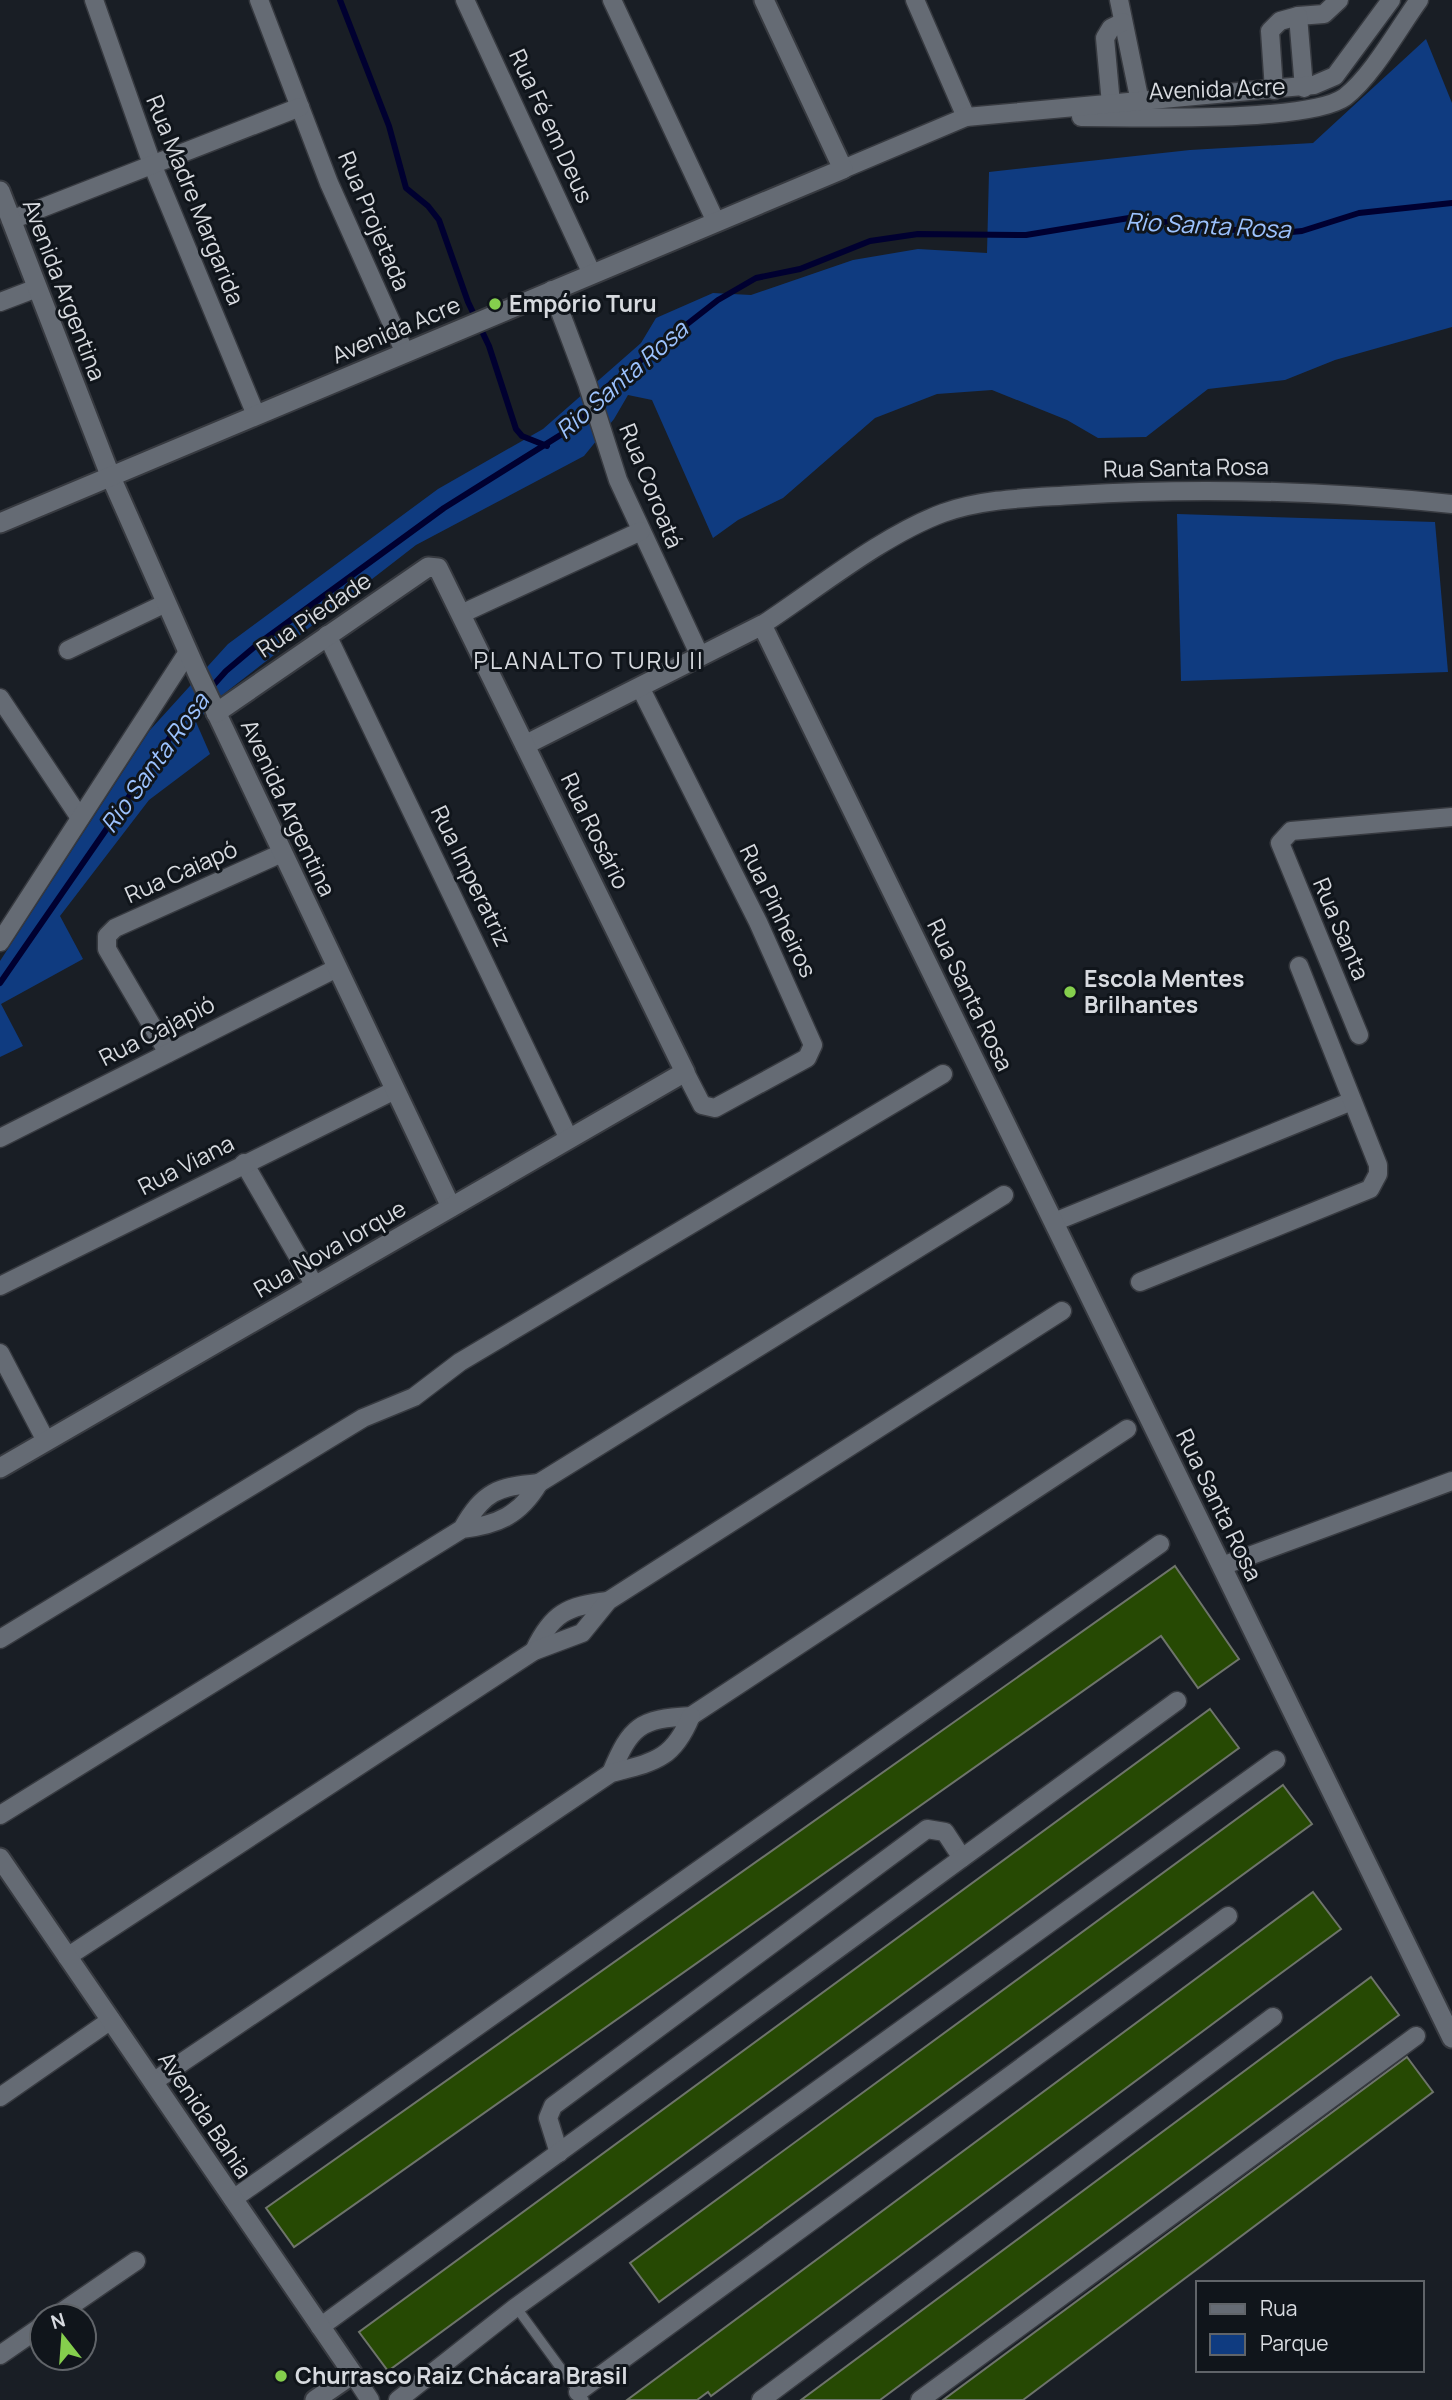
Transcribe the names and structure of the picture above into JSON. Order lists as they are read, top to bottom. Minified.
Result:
{"streets":{"street":["Avenida Acre","Rua Fé em Deus","Rua Madre Margarida","Rua Projetada","Avenida Argentina","Rua Santa Rosa","Rua Coroatá","Rua Piedade","Rua Rosário","Rua Caiapó","Rua Imperatriz","Rua Pinheiros","Rua Santa","Rua Cajapió","Rua Viana","Rua Nova Iorque","Avenida Bahia"]},"crossings":[["Avenida Acre","Rua Fé em Deus"],["Avenida Acre","Rua Madre Margarida"],["Avenida Acre","Rua Projetada"],["Avenida Acre","Avenida Argentina"],["Avenida Acre","Rua Coroatá"],["Avenida Argentina","Rua Piedade"],["Avenida Argentina","Rua Caiapó"],["Avenida Argentina","Rua Cajapió"],["Avenida Argentina","Rua Viana"],["Avenida Argentina","Rua Nova Iorque"],["Rua Piedade","Rua Rosário"],["Rua Piedade","Rua Imperatriz"],["Rua Rosário","Rua Pinheiros"],["Rua Rosário","Rua Nova Iorque"],["Rua Caiapó","Rua Cajapió"],["Rua Imperatriz","Rua Nova Iorque"]],"districts":["PLANALTO TURU II"],"water":["Rio Santa Rosa"],"places":["Empório Turu","Escola Mentes Brilhantes","Churrasco Raiz Chácara Brasil"],"legend":["Rua","Parque"],"north":"top"}
